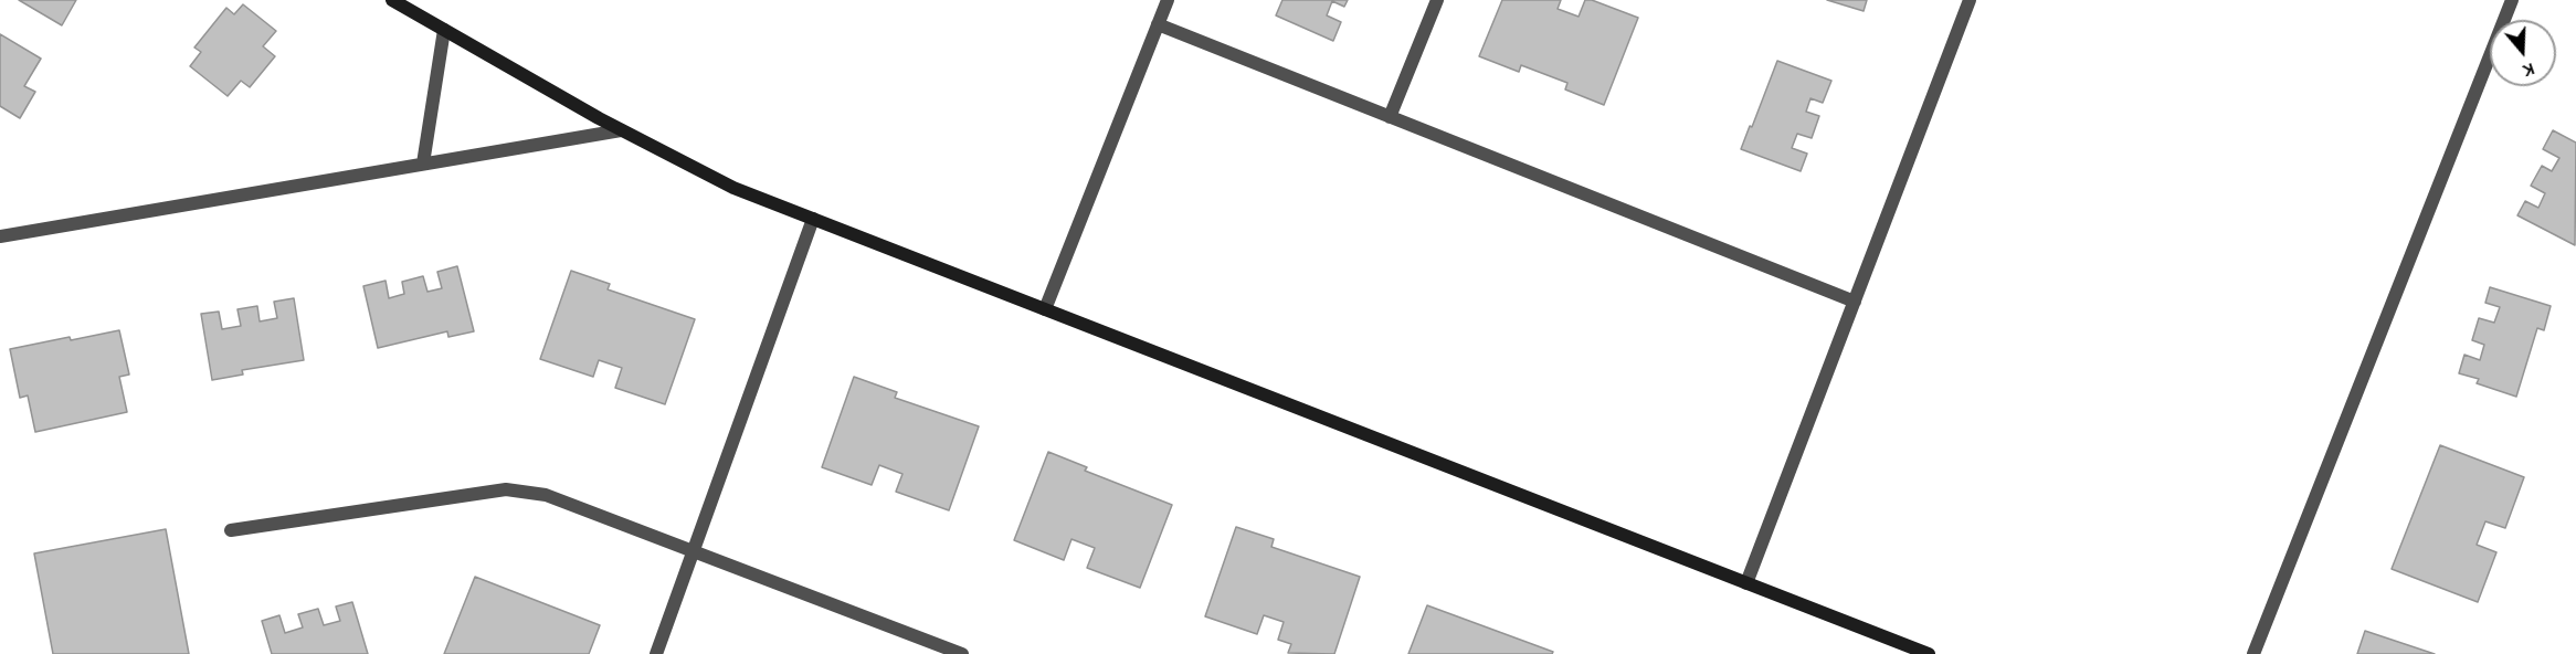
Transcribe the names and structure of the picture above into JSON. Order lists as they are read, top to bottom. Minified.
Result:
{"north":"bottom"}
